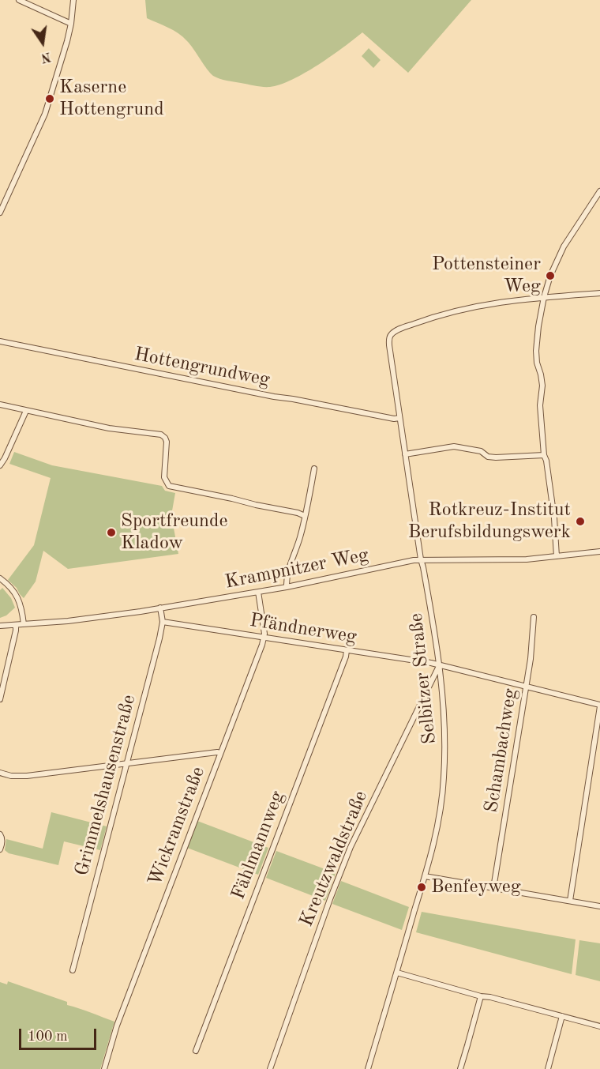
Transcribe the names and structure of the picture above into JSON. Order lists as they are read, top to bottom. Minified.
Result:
{"streets":{"street":["Hottengrundweg","Krampnitzer Weg","Pfändnerweg","Selbitzer Straße","Schambachweg","Grimmelshausenstraße","Wickramstraße","Fählmannweg","Kreutzwaldstraße"]},"crossings":[["Hottengrundweg","Selbitzer Straße"],["Krampnitzer Weg","Selbitzer Straße"],["Krampnitzer Weg","Grimmelshausenstraße"],["Krampnitzer Weg","Wickramstraße"],["Pfändnerweg","Selbitzer Straße"],["Pfändnerweg","Schambachweg"],["Pfändnerweg","Grimmelshausenstraße"],["Pfändnerweg","Wickramstraße"],["Pfändnerweg","Fählmannweg"],["Pfändnerweg","Kreutzwaldstraße"],["Selbitzer Straße","Kreutzwaldstraße"]],"places":["Kaserne Hottengrund","Pottensteiner Weg","Rotkreuz-Institut Berufsbildungswerk","Sportfreunde Kladow","Benfeyweg"],"scale_bar":"100 m","north":"bottom"}
